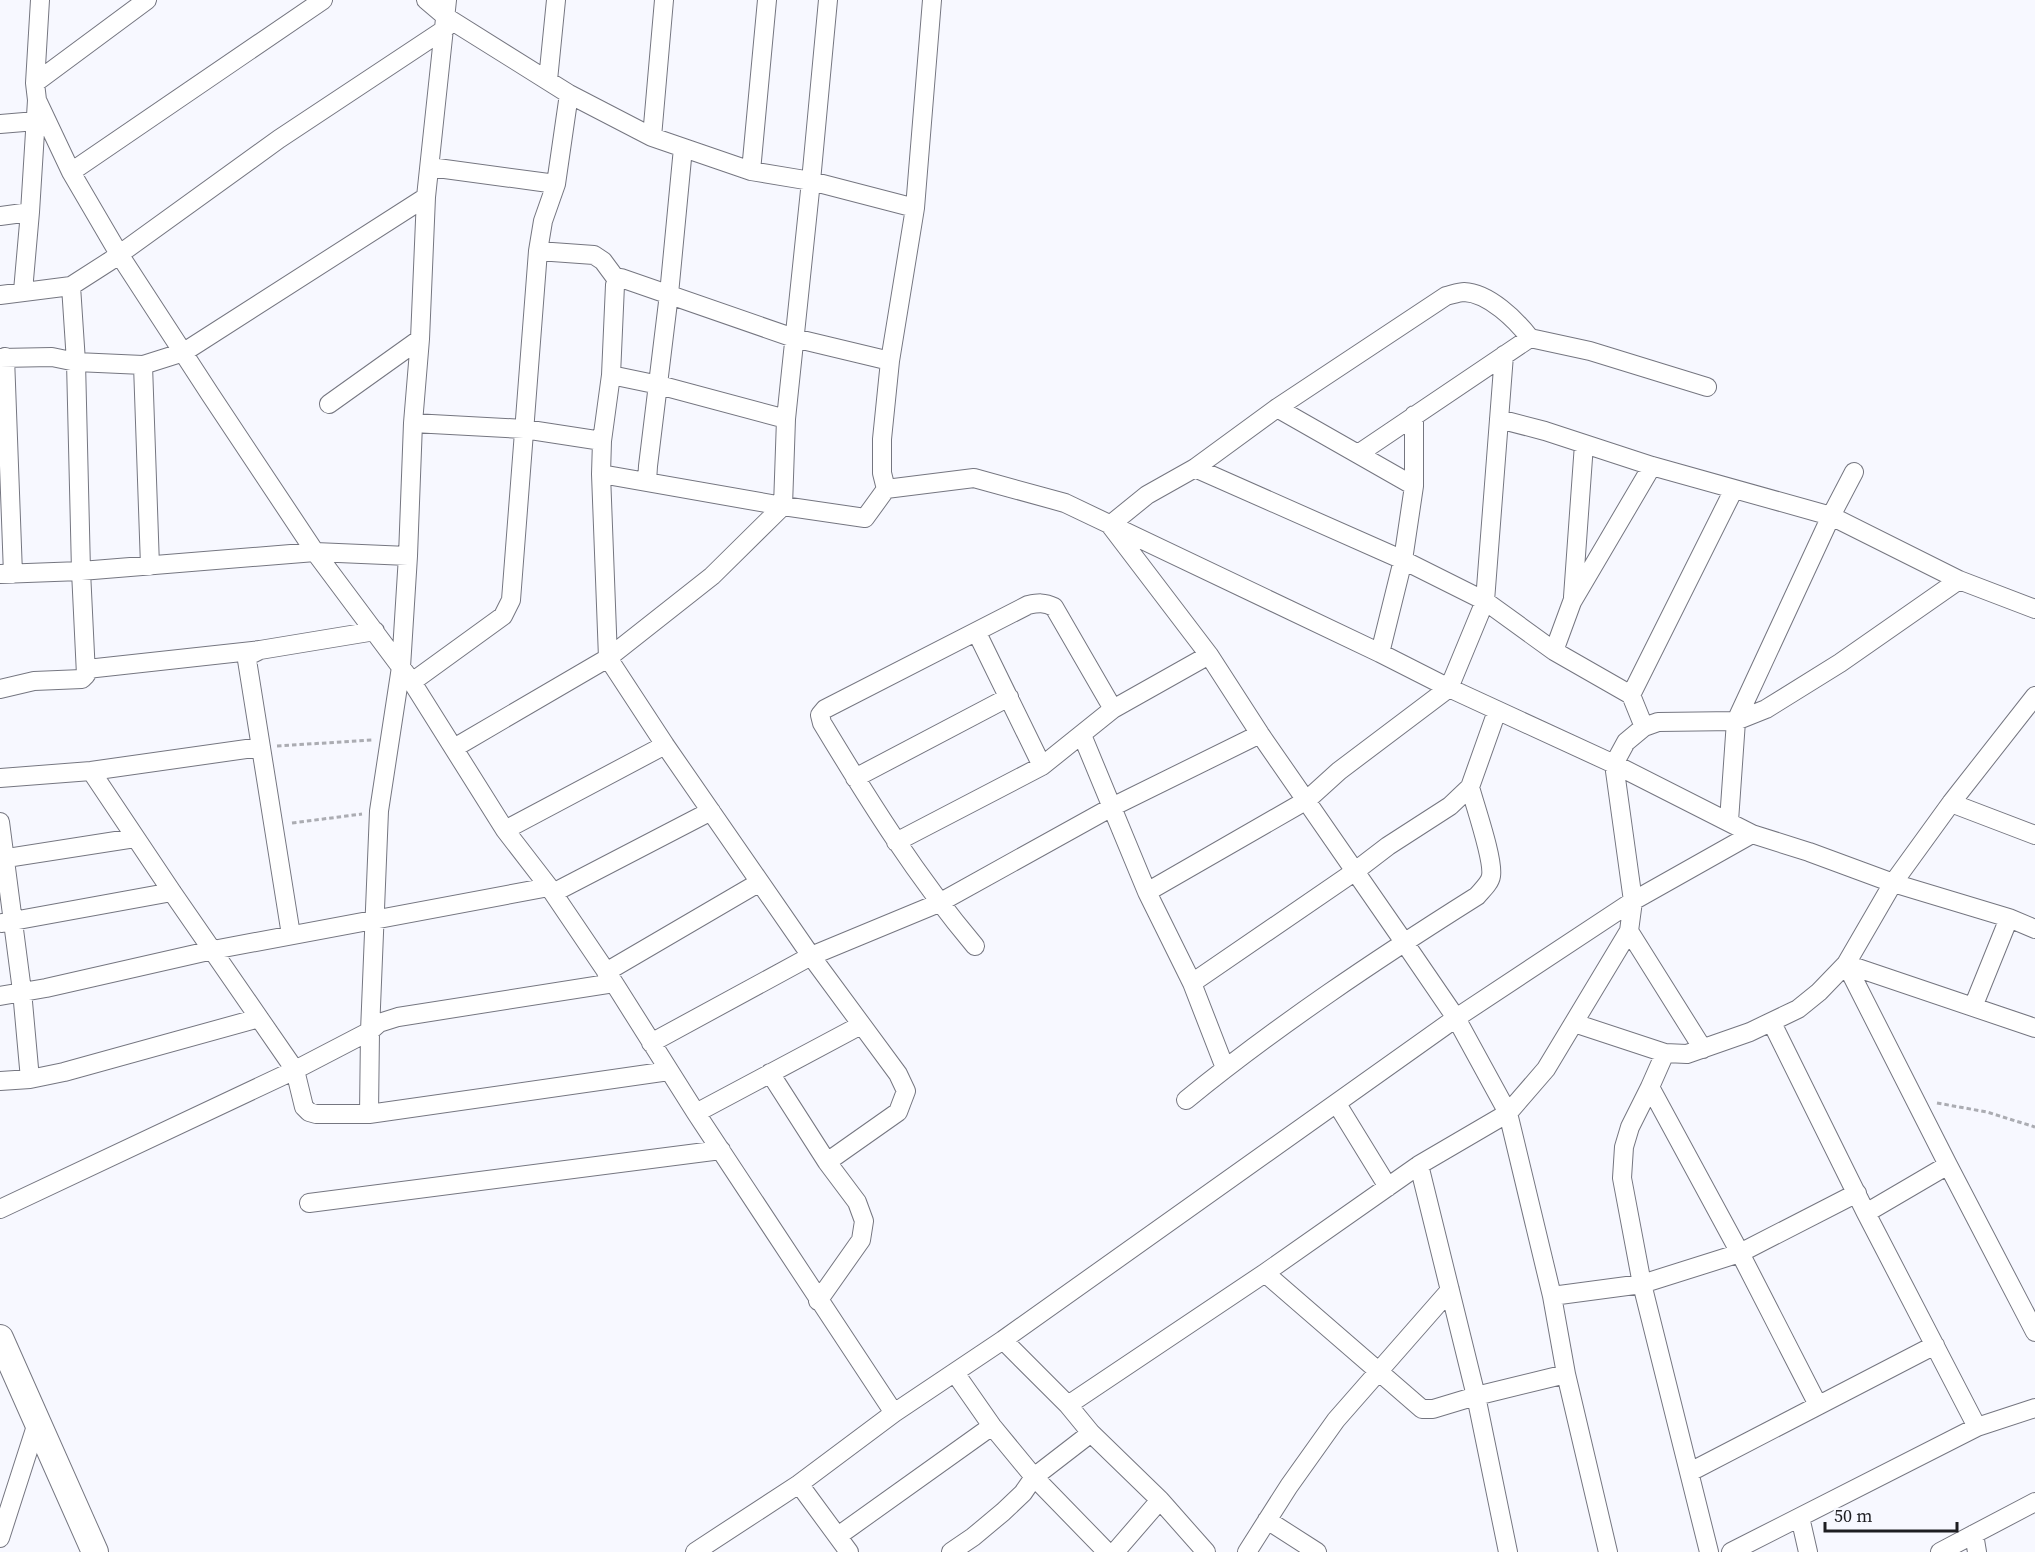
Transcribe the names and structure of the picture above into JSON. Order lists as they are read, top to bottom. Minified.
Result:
{"scale_bar":"50 m"}
